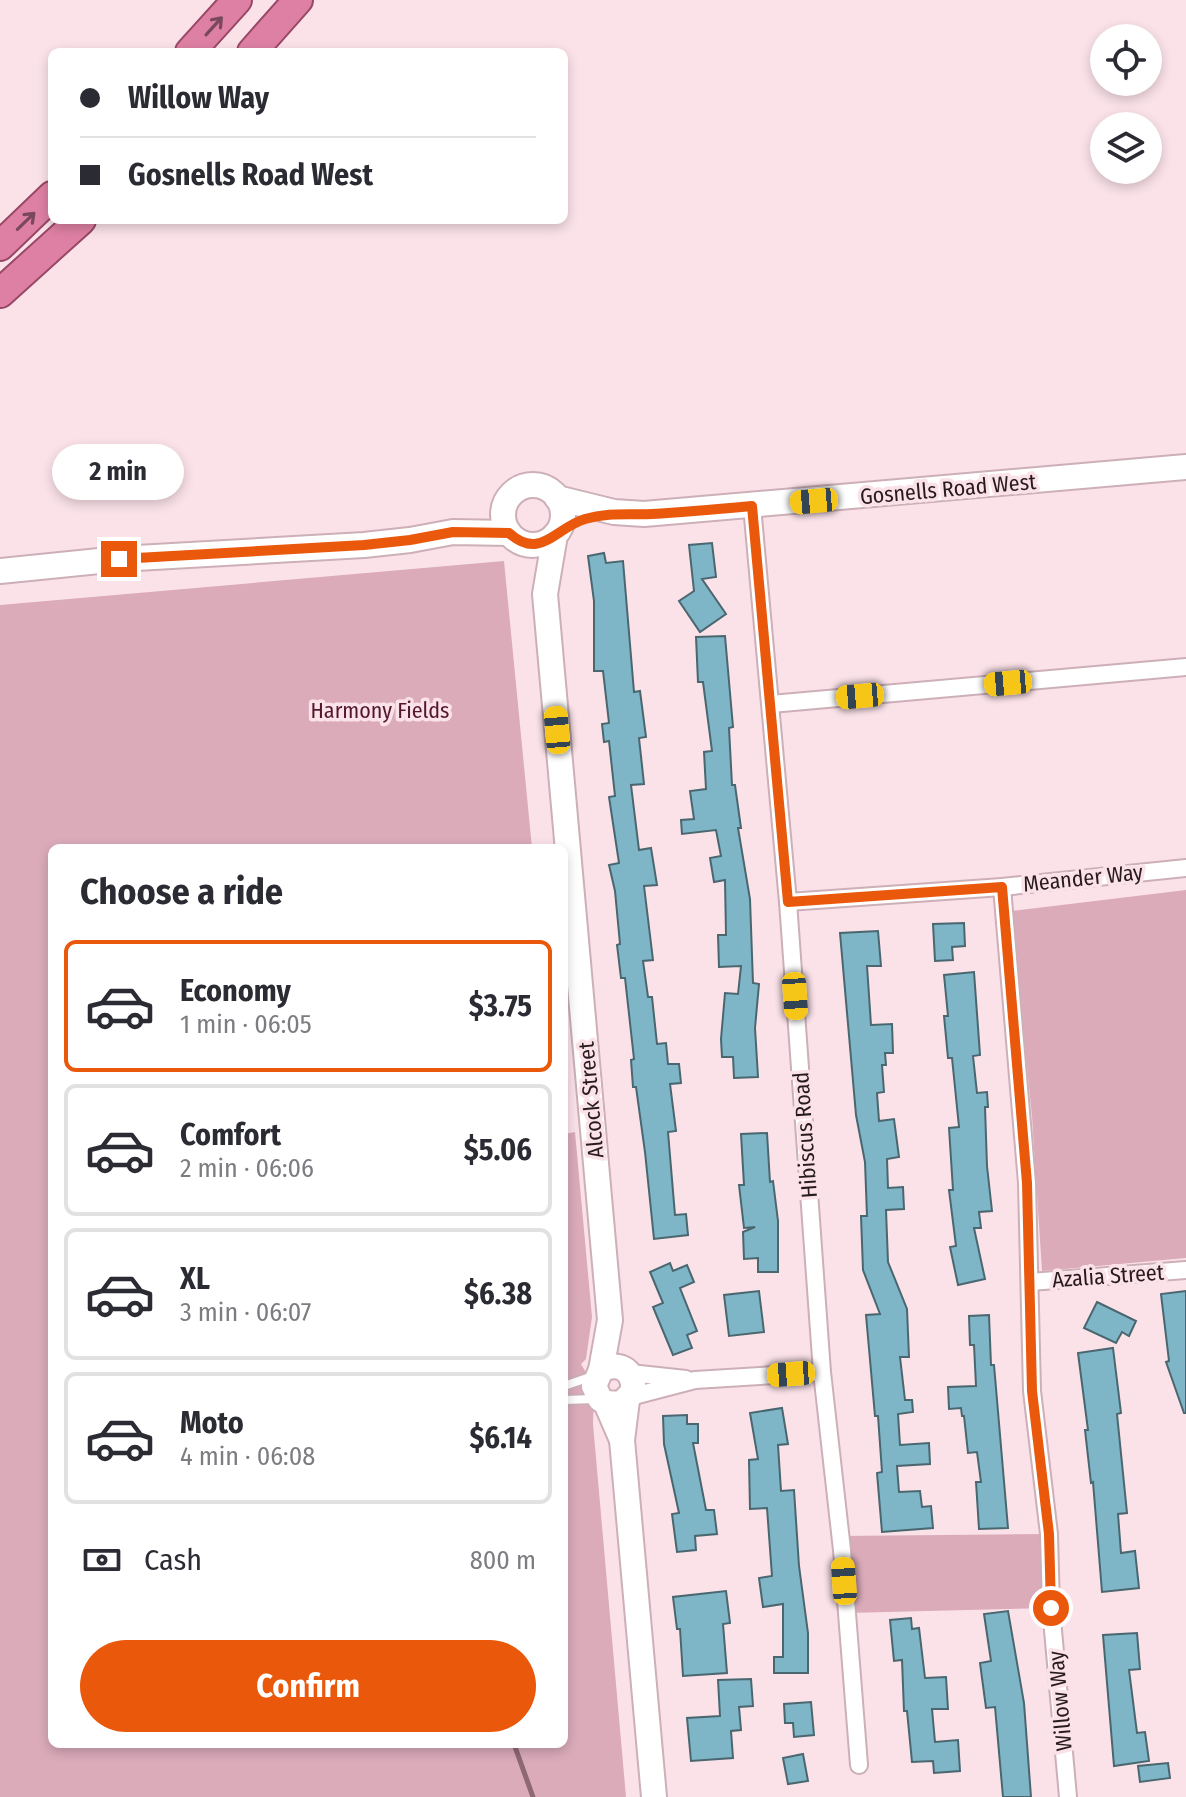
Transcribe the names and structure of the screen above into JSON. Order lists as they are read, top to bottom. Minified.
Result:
{"streets":{"main road":["Gosnells Road West","Alcock Street"],"street":["Meander Way","Hibiscus Road","Azalia Street","Willow Way"]},"crossings":[["Gosnells Road West","Alcock Street"],["Gosnells Road West","Hibiscus Road"],["Meander Way","Hibiscus Road"],["Meander Way","Willow Way"],["Azalia Street","Willow Way"]],"parks":["Harmony Fields"],"page":{"banner":["Willow Way","Gosnells Road West"],"bubble":"2 min","heading":"Choose a ride","list":[{"name":"Economy","note":"1 min · 06:05","value":"$3.75"},{"name":"Comfort","note":"2 min · 06:06","value":"$5.06"},{"name":"XL","note":"3 min · 06:07","value":"$6.38"},{"name":"Moto","note":"4 min · 06:08","value":"$6.14"}],"pay":["Cash","800 m"],"buttons":"Confirm"}}
